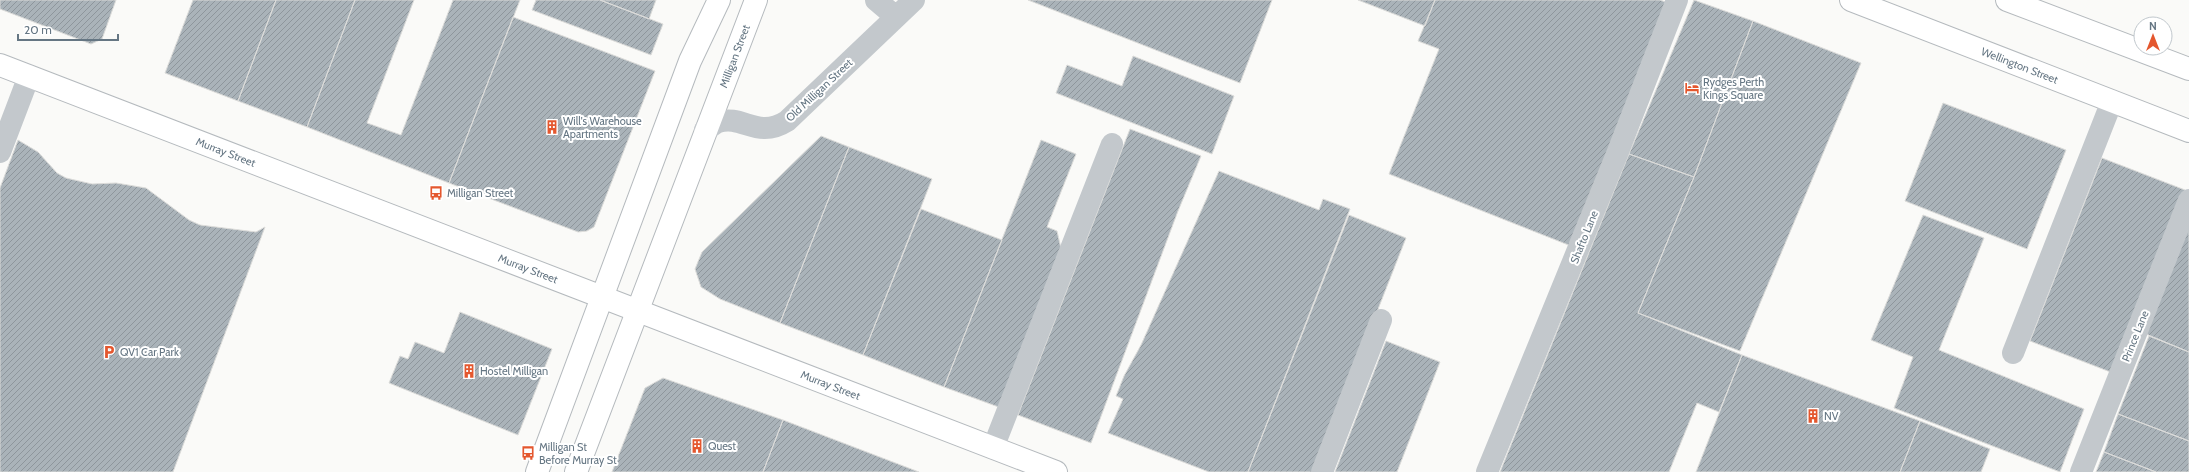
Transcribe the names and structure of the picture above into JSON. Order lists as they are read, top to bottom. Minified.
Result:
{"streets":{"main road":["Milligan Street","Wellington Street","Murray Street"],"street":["Old Milligan Street","Shafto Lane","Prince Lane"]},"crossings":[["Milligan Street","Old Milligan Street"],["Milligan Street","Murray Street"]],"places":{"hotel":["Rydges Perth Kings Square"],"building":["Will's Warehouse Apartments","Hostel Milligan","NV","Quest"],"bus stop":["Milligan Street","Milligan St Before Murray St"],"parking":["QV1 Car Park"]},"scale_bar":"20 m","north":"top"}
